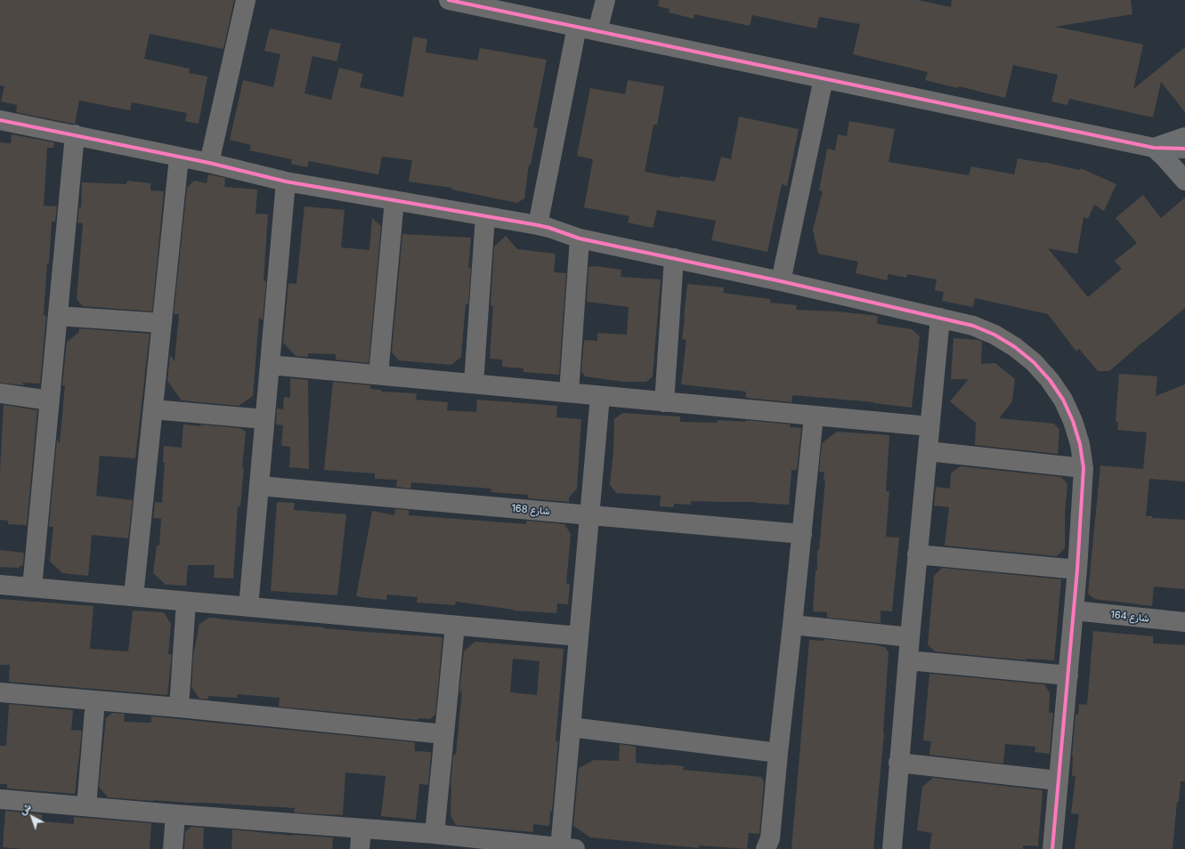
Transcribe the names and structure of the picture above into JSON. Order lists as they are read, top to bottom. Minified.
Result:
{"streets":{"street":["شارع 168","شارع 164"]},"north":"top left"}
